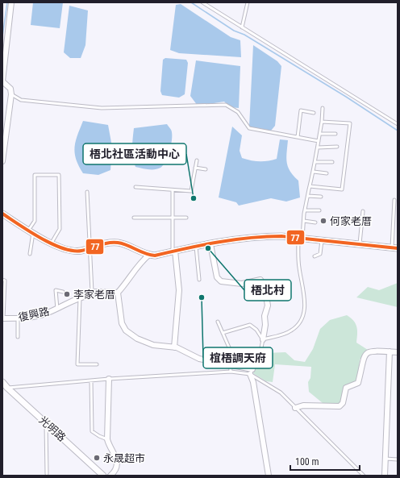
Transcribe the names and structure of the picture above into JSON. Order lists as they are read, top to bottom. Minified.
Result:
{"streets":{"street":["復興路","光明路"]},"places":["梧北社區活動中心","何家老厝","梧北村","李家老厝","椬梧調天府","永晟超市"],"lines":["transit line 77"],"scale_bar":"100 m"}
